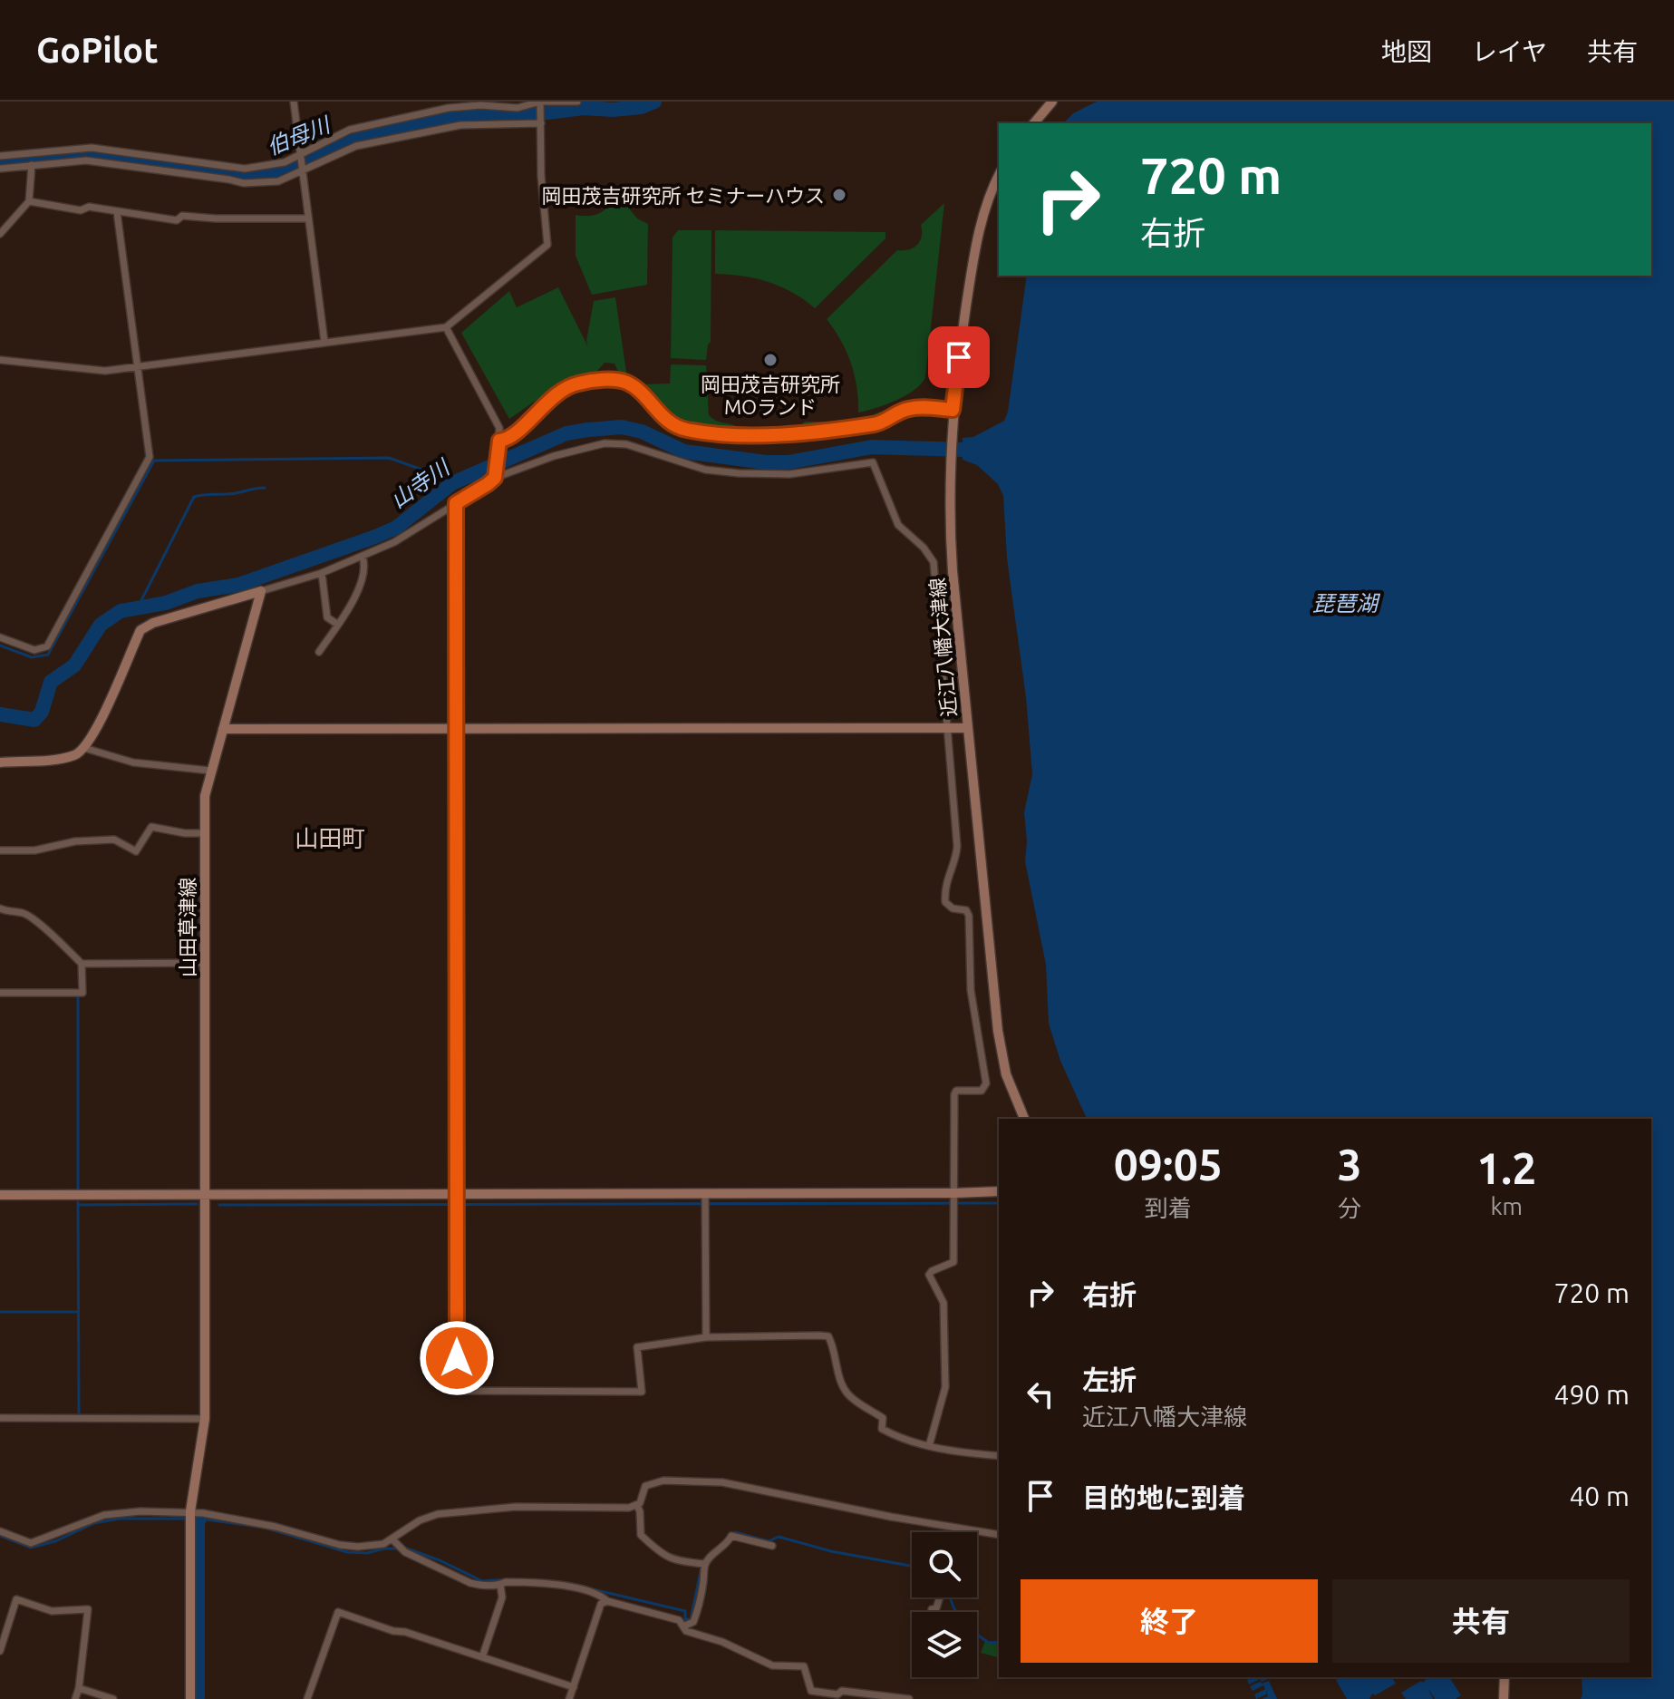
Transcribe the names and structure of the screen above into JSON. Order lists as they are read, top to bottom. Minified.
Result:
{"streets":{"street":["近江八幡大津線","山田草津線"]},"districts":["山田町"],"water":["伯母川","山寺川","琵琶湖"],"places":["岡田茂吉研究所 セミナーハウス","岡田茂吉研究所 MOランド"],"page":{"header":"GoPilot","nav":["地図","レイヤ","共有"],"turn":["720 m","右折"],"eta":["09:05","到着","3","分","1.2","km"],"list":[{"name":"右折","value":"720 m"},{"name":"左折","note":"近江八幡大津線","value":"490 m"},{"name":"目的地に到着","value":"40 m"}],"buttons":["終了","共有"]}}
